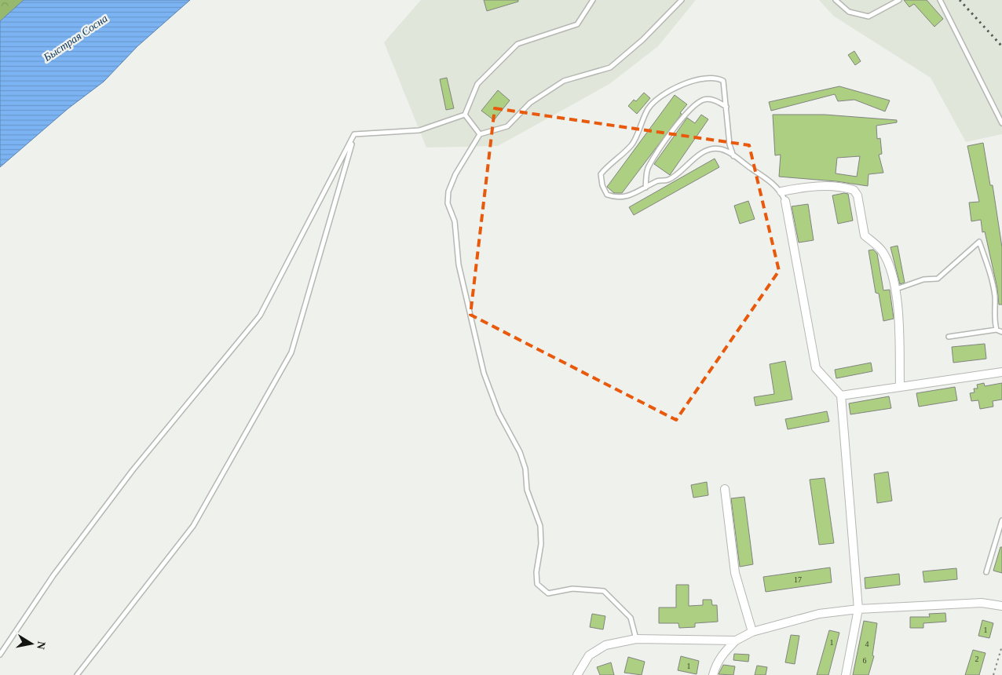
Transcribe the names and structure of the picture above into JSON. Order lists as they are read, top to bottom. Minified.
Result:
{"water":["Быстрая Сосна"],"house_numbers":["17","1","1","4","2","6","1"],"north":"right"}
